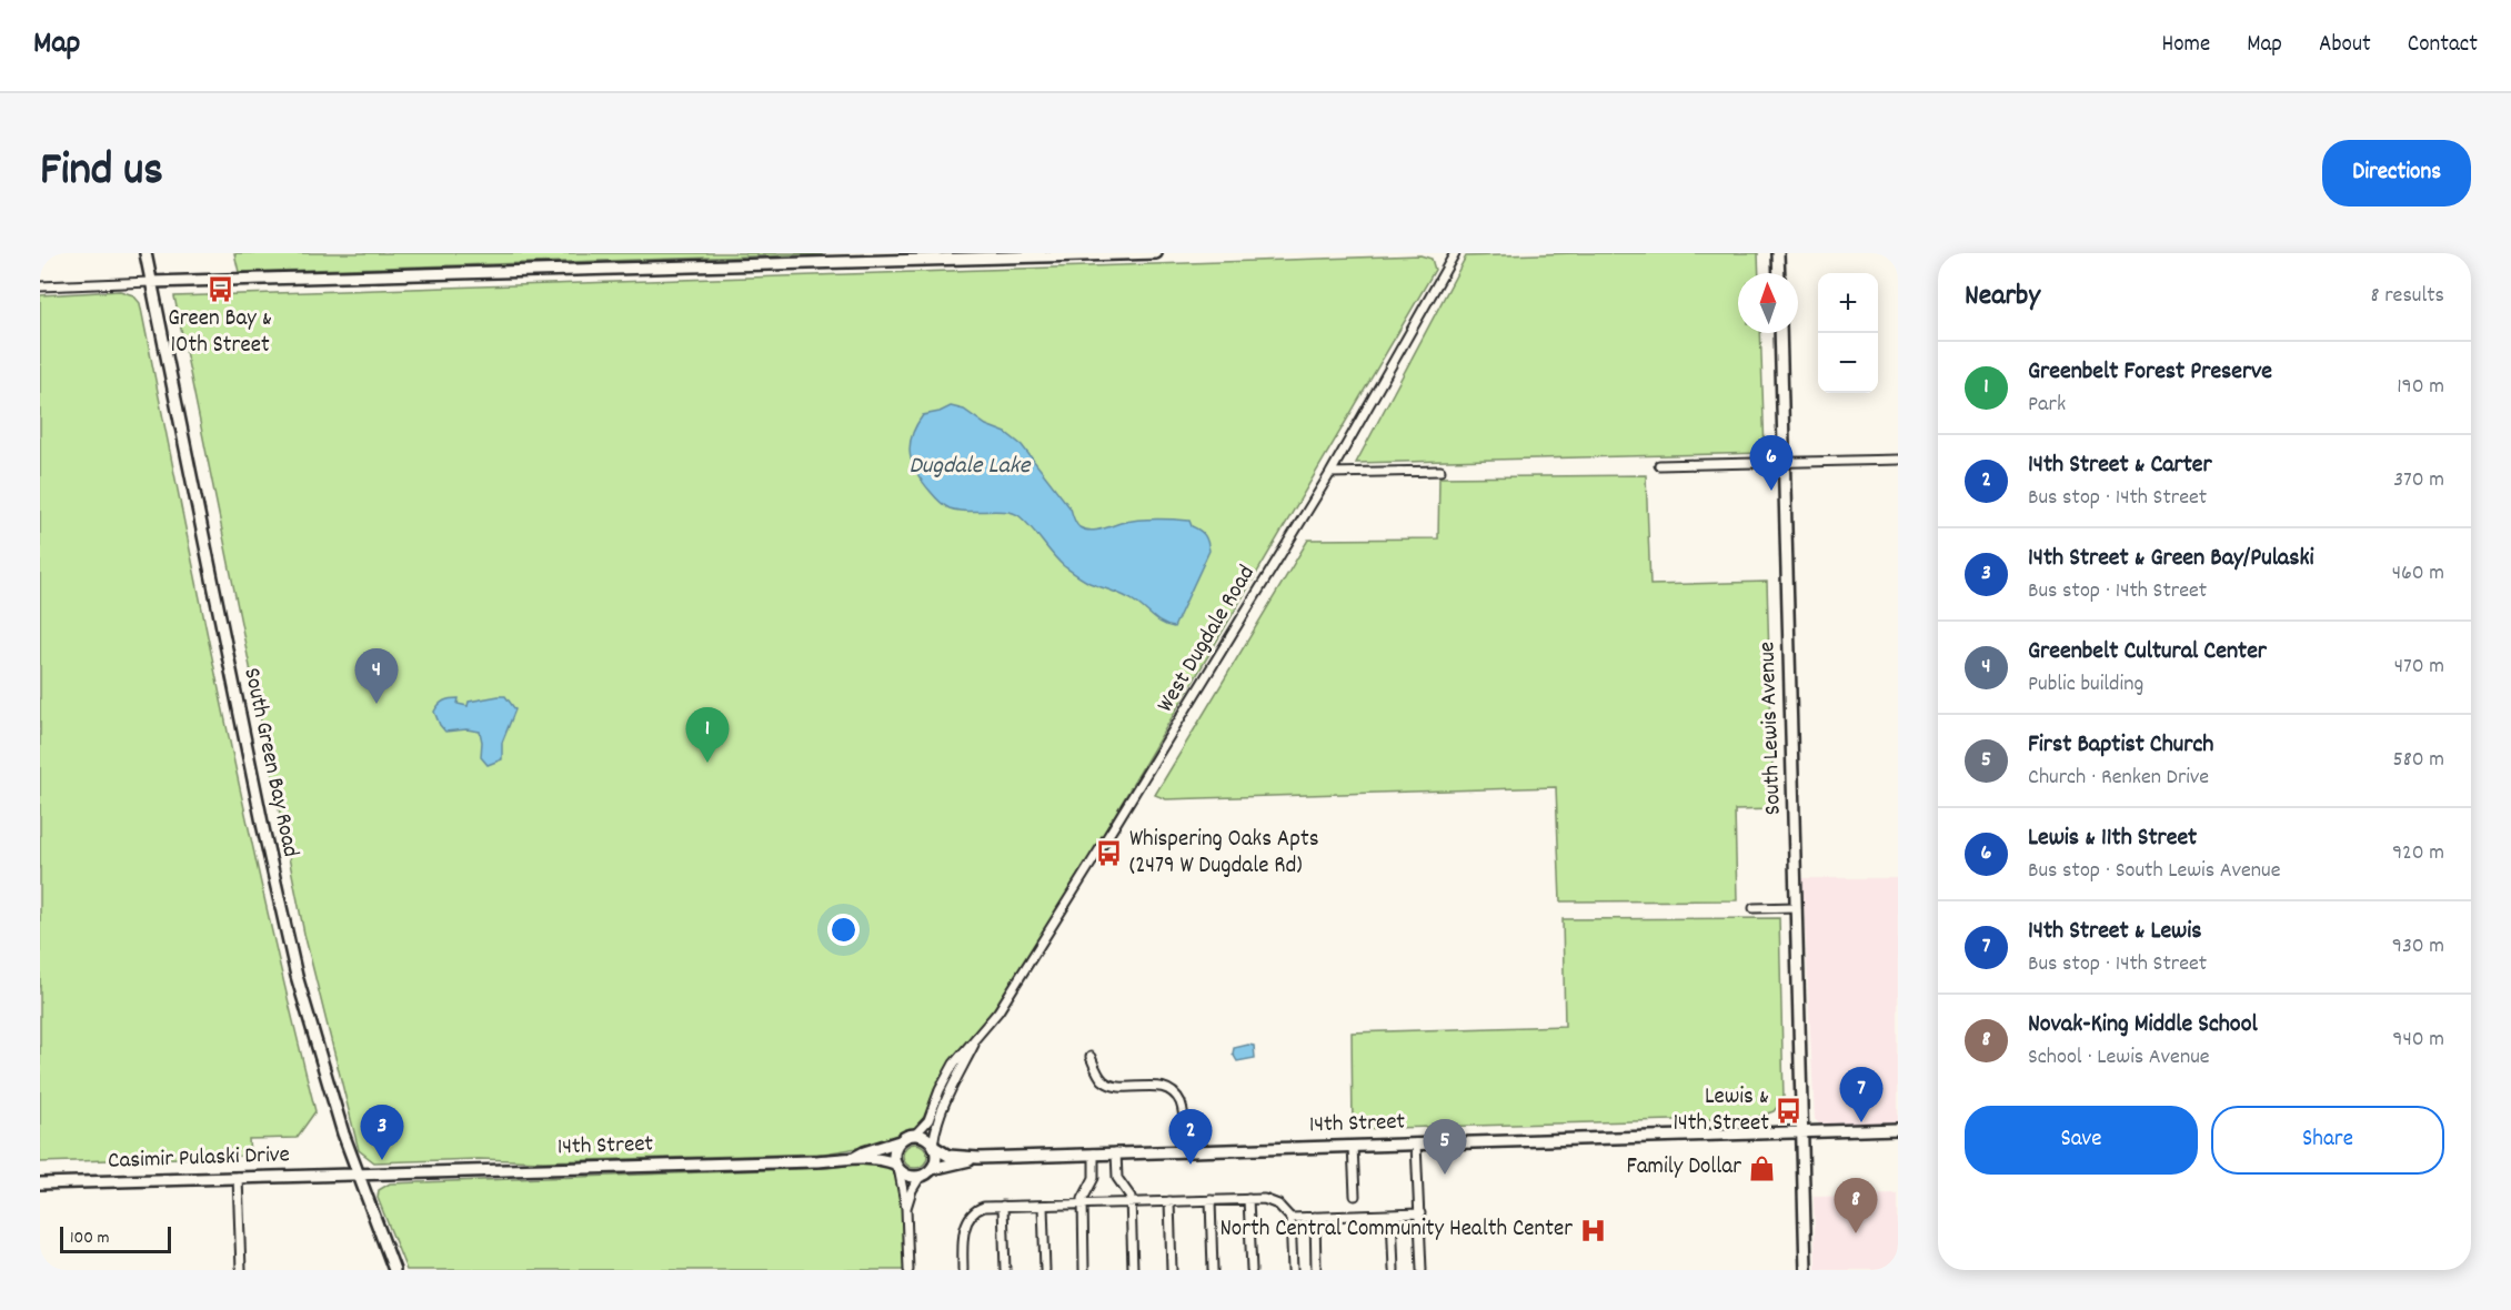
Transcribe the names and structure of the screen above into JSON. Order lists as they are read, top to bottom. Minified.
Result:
{"streets":{"street":["West Dugdale Road","South Lewis Avenue","South Green Bay Road","14th Street","Casimir Pulaski Drive"]},"crossings":[["South Lewis Avenue","14th Street"],["South Green Bay Road","14th Street"],["South Green Bay Road","Casimir Pulaski Drive"],["14th Street","Casimir Pulaski Drive"]],"water":["Dugdale Lake"],"places":{"bus stop":["Green Bay & 10th Street","Whispering Oaks Apts (2479 W Dugdale Rd)","Lewis & 14th Street"],"shop":["Family Dollar"],"hospital":["North Central Community Health Center"]},"scale_bar":"100 m","north":"top","page":{"header":"Map","nav":["Home","Map","About","Contact"],"title":"Find us","buttons":["Directions",["Save","Share"]],"heading":["Nearby","8 results"],"map_buttons":["+","−"],"list":[{"mark":"1","name":"Greenbelt Forest Preserve","note":"Park","value":"190 m"},{"mark":"2","name":"14th Street & Carter","note":"Bus stop · 14th Street","value":"370 m"},{"mark":"3","name":"14th Street & Green Bay/Pulaski","note":"Bus stop · 14th Street","value":"460 m"},{"mark":"4","name":"Greenbelt Cultural Center","note":"Public building","value":"470 m"},{"mark":"5","name":"First Baptist Church","note":"Church · Renken Drive","value":"580 m"},{"mark":"6","name":"Lewis & 11th Street","note":"Bus stop · South Lewis Avenue","value":"920 m"},{"mark":"7","name":"14th Street & Lewis","note":"Bus stop · 14th Street","value":"930 m"},{"mark":"8","name":"Novak-King Middle School","note":"School · Lewis Avenue","value":"940 m"}],"pins":["6","4","1","7","3","2","5","8"],"scale":"100 m"}}
